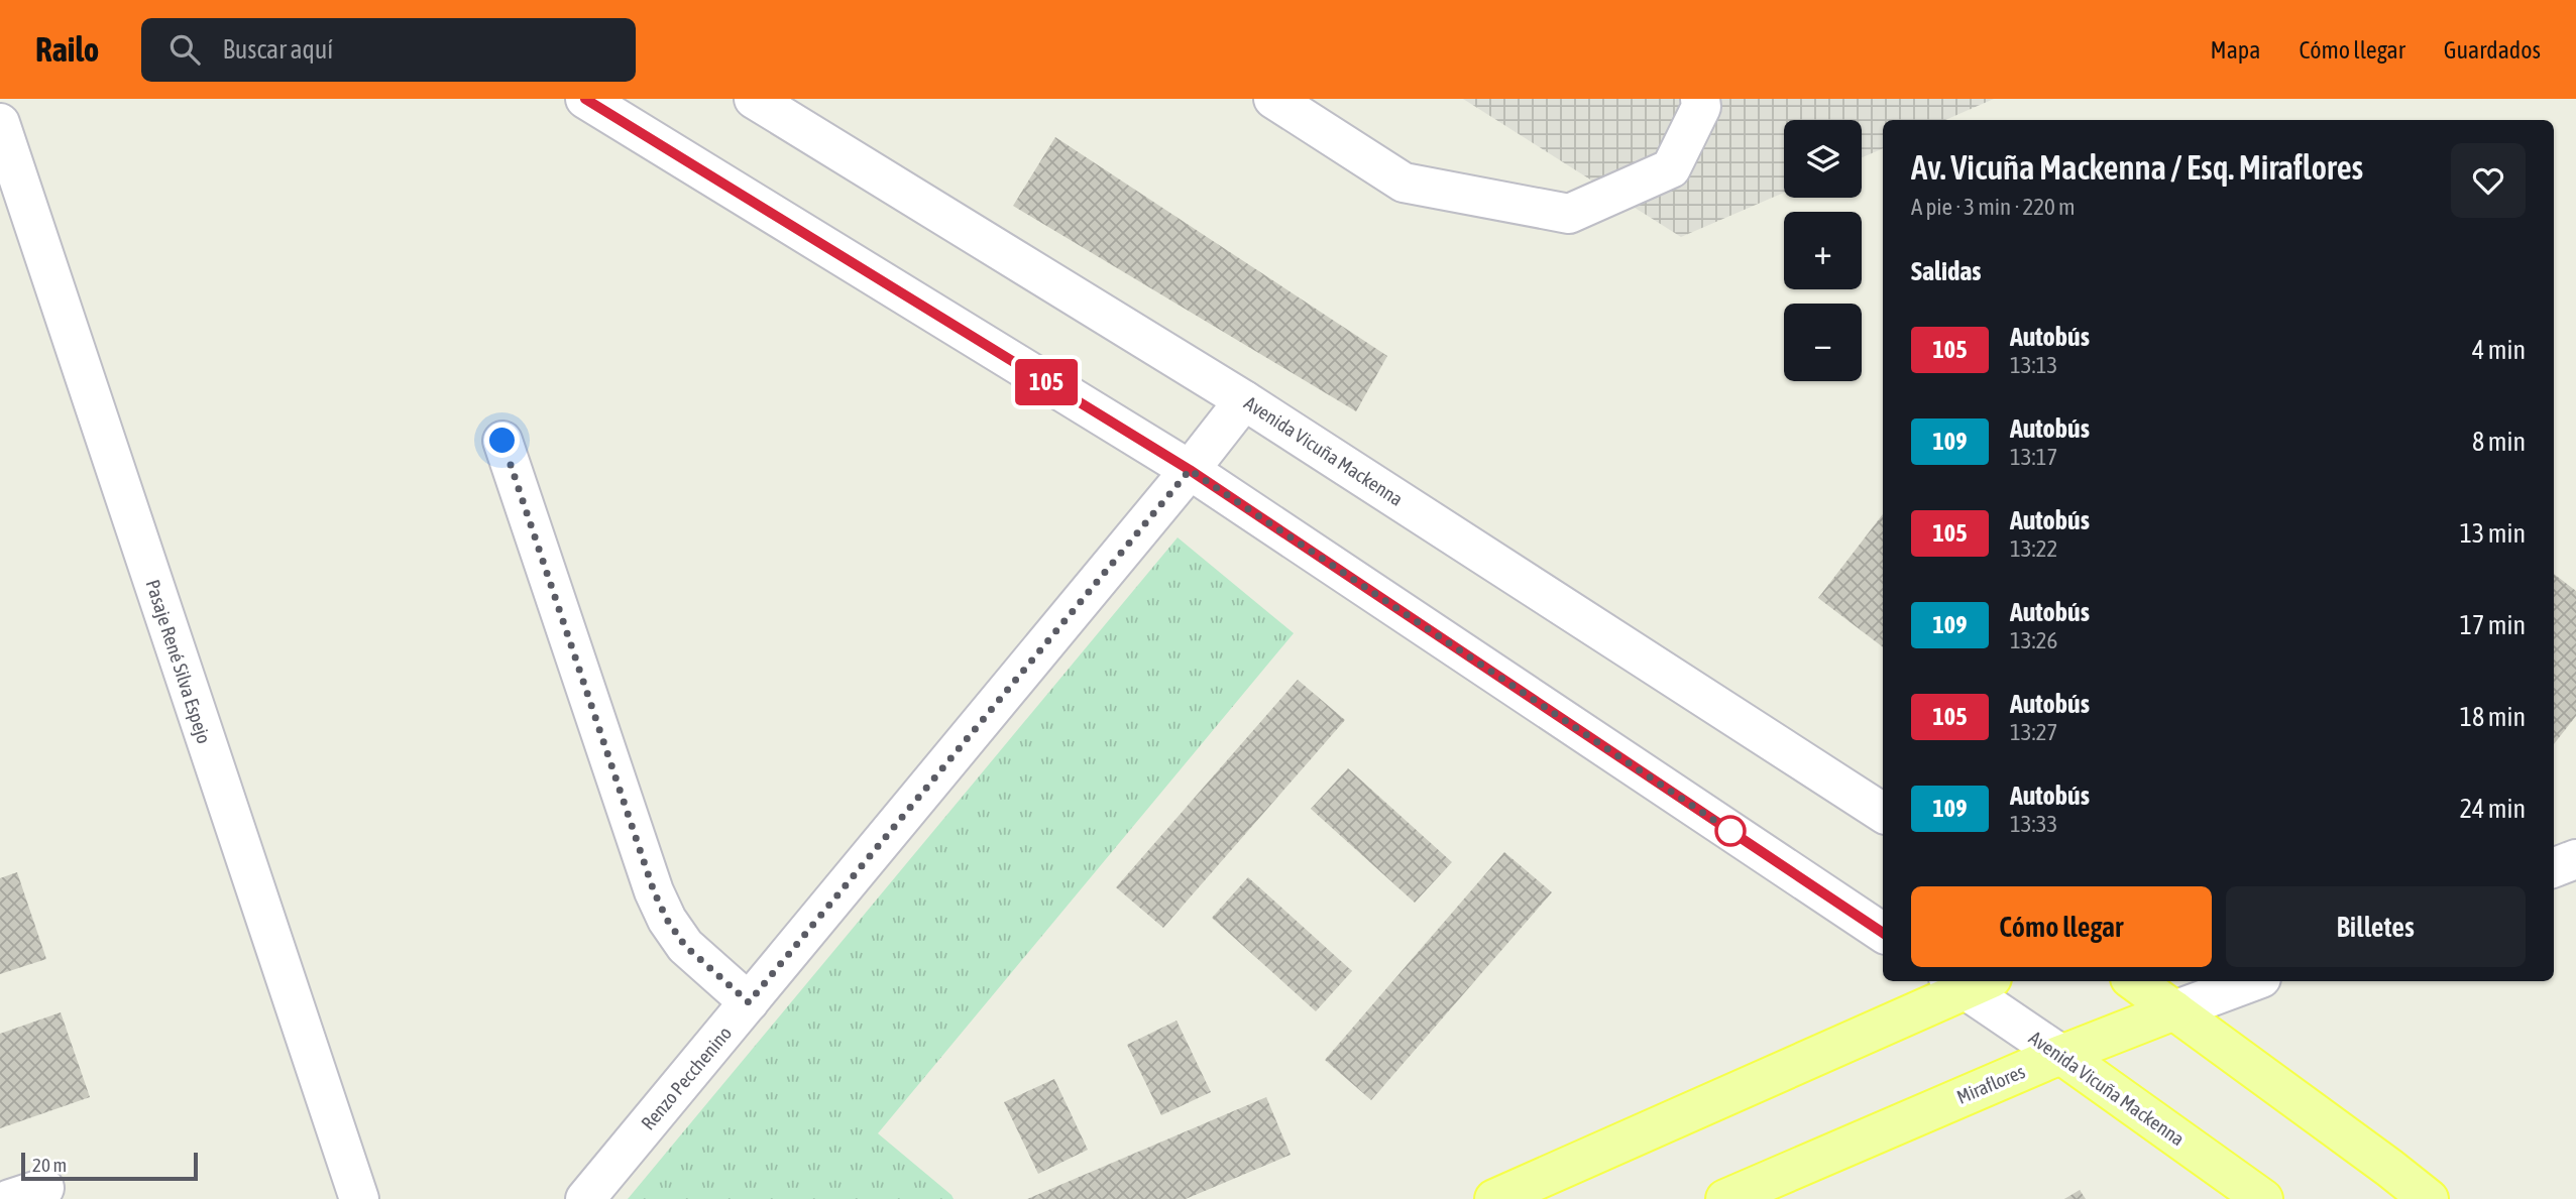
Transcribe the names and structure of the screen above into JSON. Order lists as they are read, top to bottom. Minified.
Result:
{"streets":{"main road":["Avenida Vicuña Mackenna","Miraflores"],"street":["Pasaje René Silva Espejo","Renzo Pecchenino"]},"crossings":[["Avenida Vicuña Mackenna","Renzo Pecchenino"],["Avenida Vicuña Mackenna","Miraflores"]],"lines":["bus line 105"],"scale_bar":"20 m","page":{"header":"Railo","search":"Buscar aquí","nav":["Mapa","Cómo llegar","Guardados"],"on_map":"105","map_buttons":["+","−"],"heading":[["Av. Vicuña Mackenna / Esq. Miraflores","A pie · 3 min · 220 m"],"Salidas"],"list":[{"mark":"105","name":"Autobús","note":"13:13","value":"4 min"},{"mark":"109","name":"Autobús","note":"13:17","value":"8 min"},{"mark":"105","name":"Autobús","note":"13:22","value":"13 min"},{"mark":"109","name":"Autobús","note":"13:26","value":"17 min"},{"mark":"105","name":"Autobús","note":"13:27","value":"18 min"},{"mark":"109","name":"Autobús","note":"13:33","value":"24 min"}],"buttons":["Cómo llegar","Billetes"],"scale":"20 m"}}
